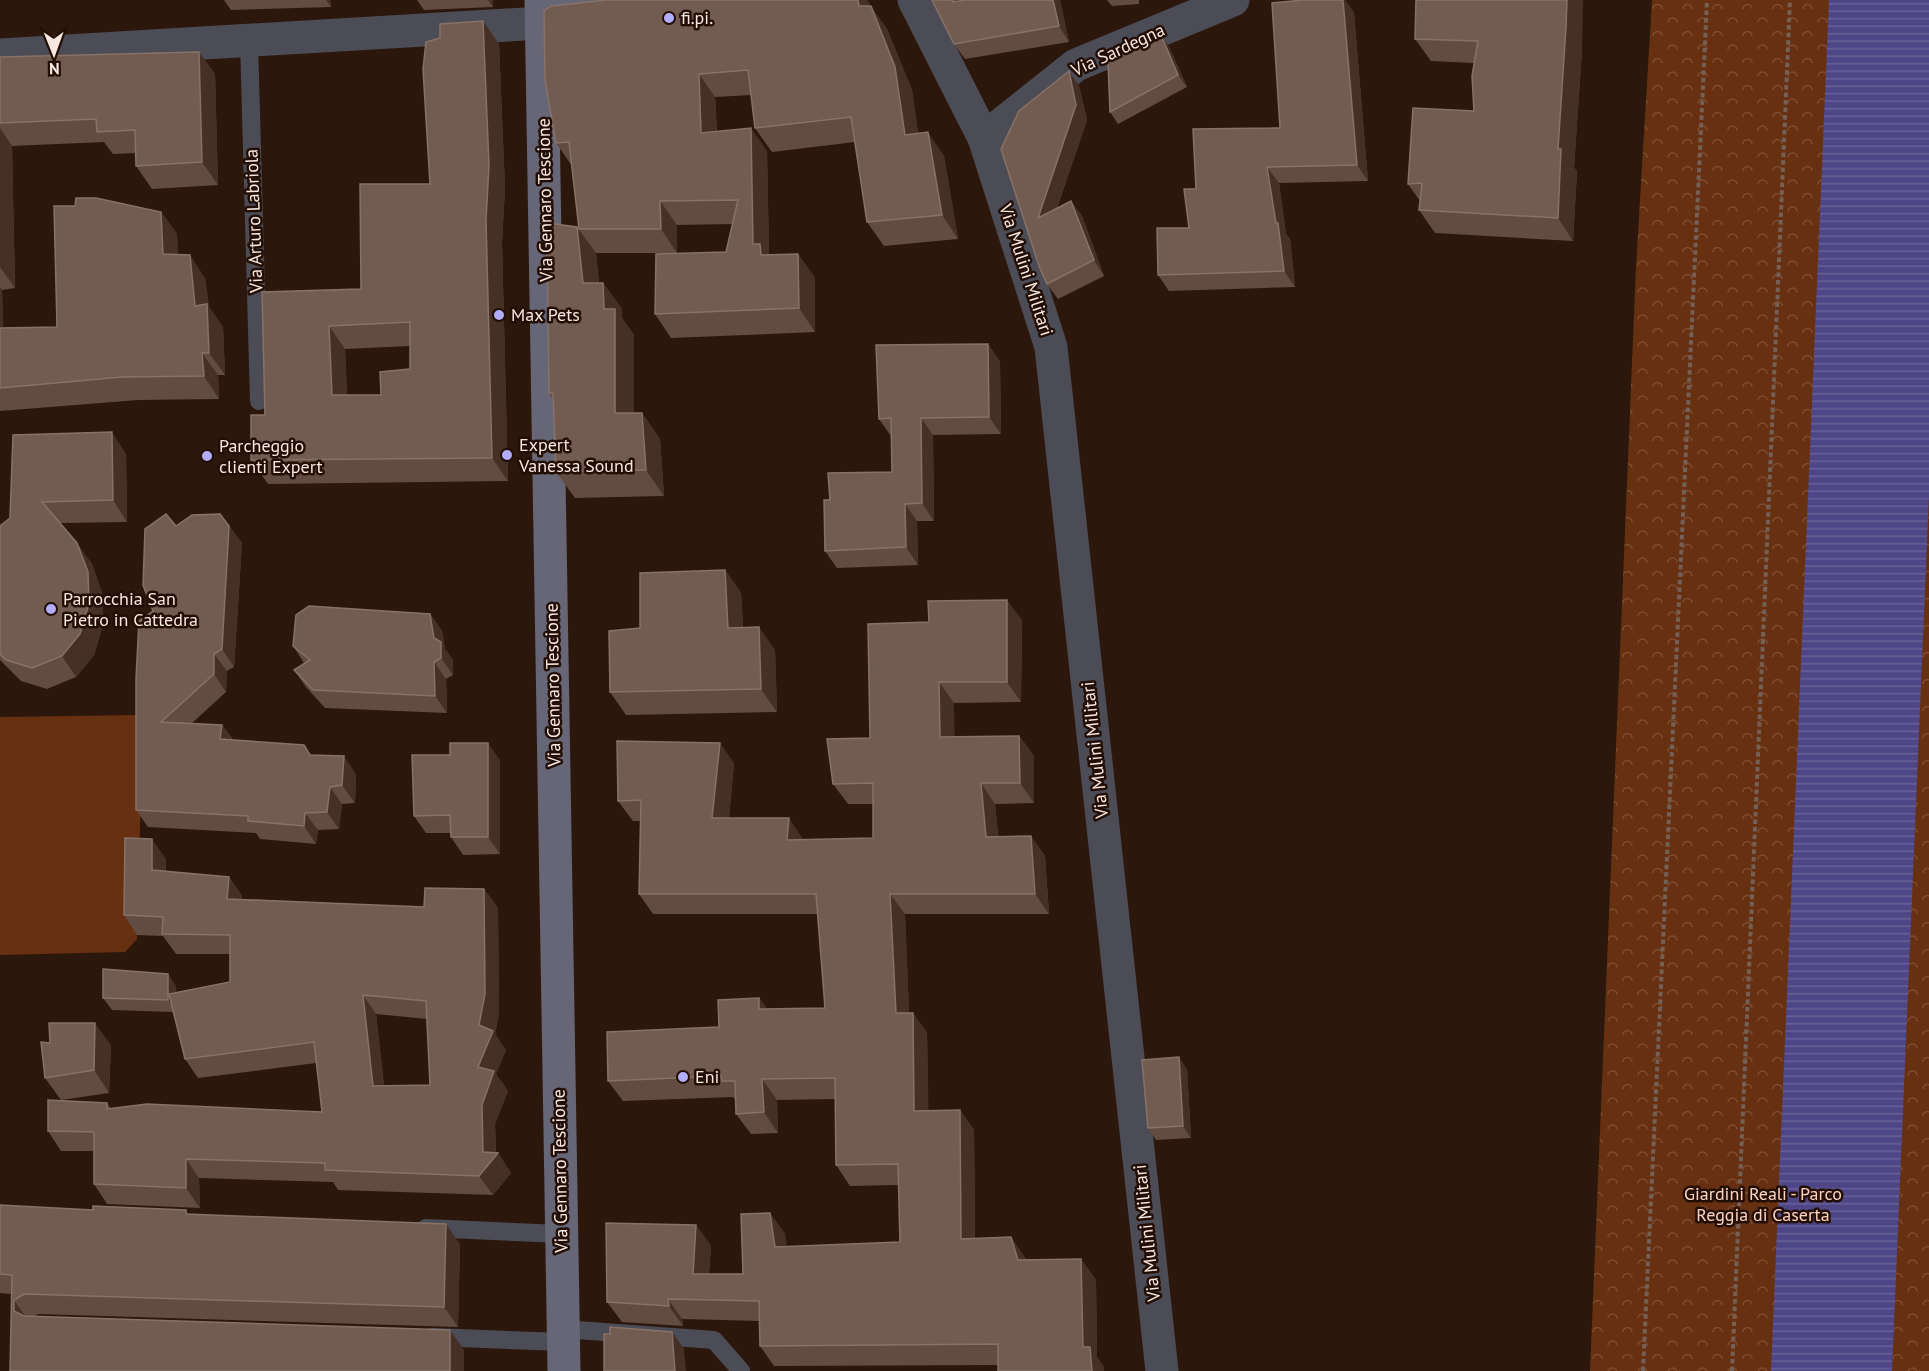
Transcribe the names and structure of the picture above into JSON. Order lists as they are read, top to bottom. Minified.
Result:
{"streets":{"street":["Via Sardegna","Via Gennaro Tescione","Via Mulini Militari"],"lane":["Via Arturo Labriola"]},"crossings":[["Via Sardegna","Via Mulini Militari"]],"parks":["Giardini Reali - Parco Reggia di Caserta"],"places":["fi.pi.","Max Pets","Expert Vanessa Sound","Parcheggio clienti Expert","Parrocchia San Pietro in Cattedra","Eni"],"north":"bottom"}
